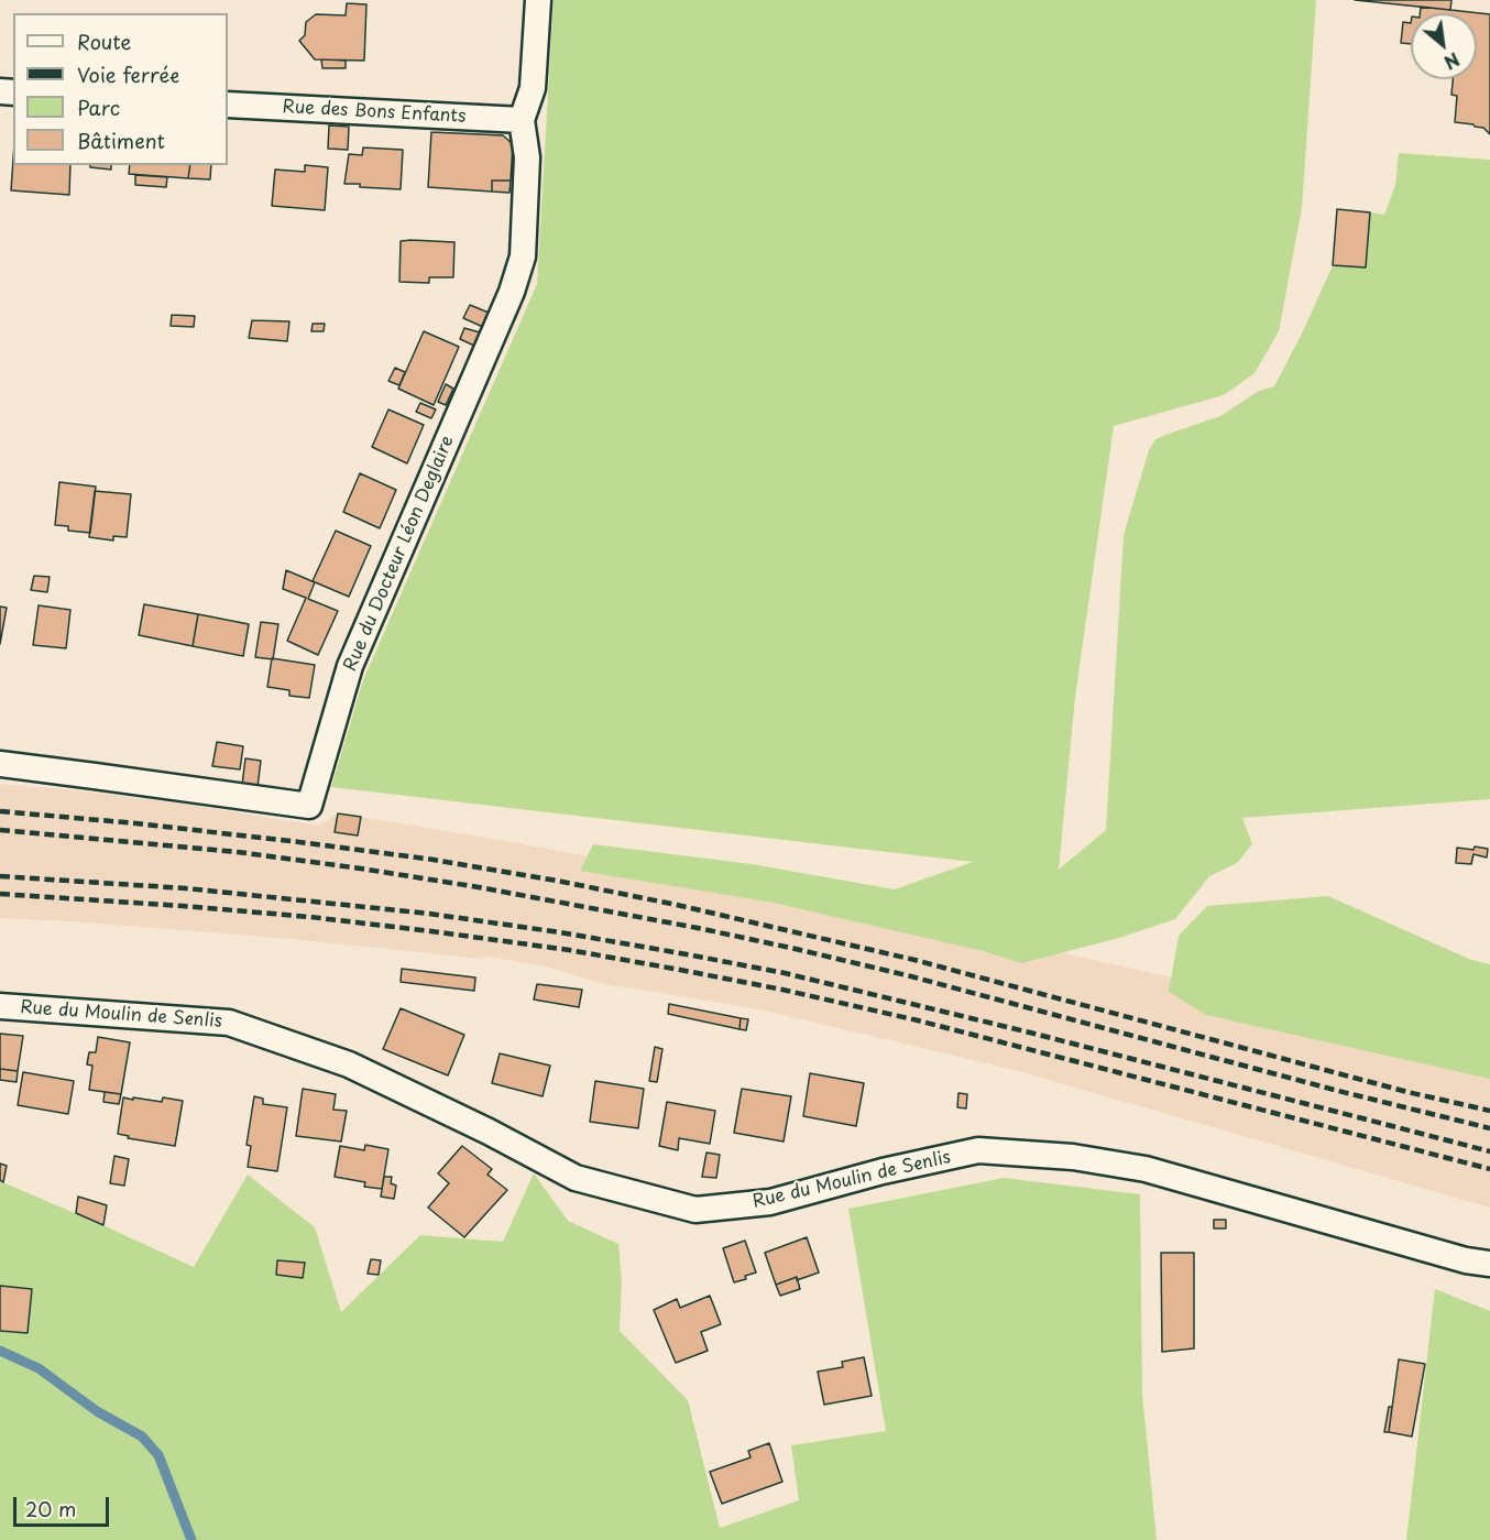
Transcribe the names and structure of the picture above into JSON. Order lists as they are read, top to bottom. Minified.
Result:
{"streets":{"street":["Rue des Bons Enfants","Rue du Docteur Léon Deglaire","Rue du Moulin de Senlis"]},"crossings":[["Rue des Bons Enfants","Rue du Docteur Léon Deglaire"]],"legend":["Route","Voie ferrée","Parc","Bâtiment"],"scale_bar":"20 m","north":"bottom right"}
